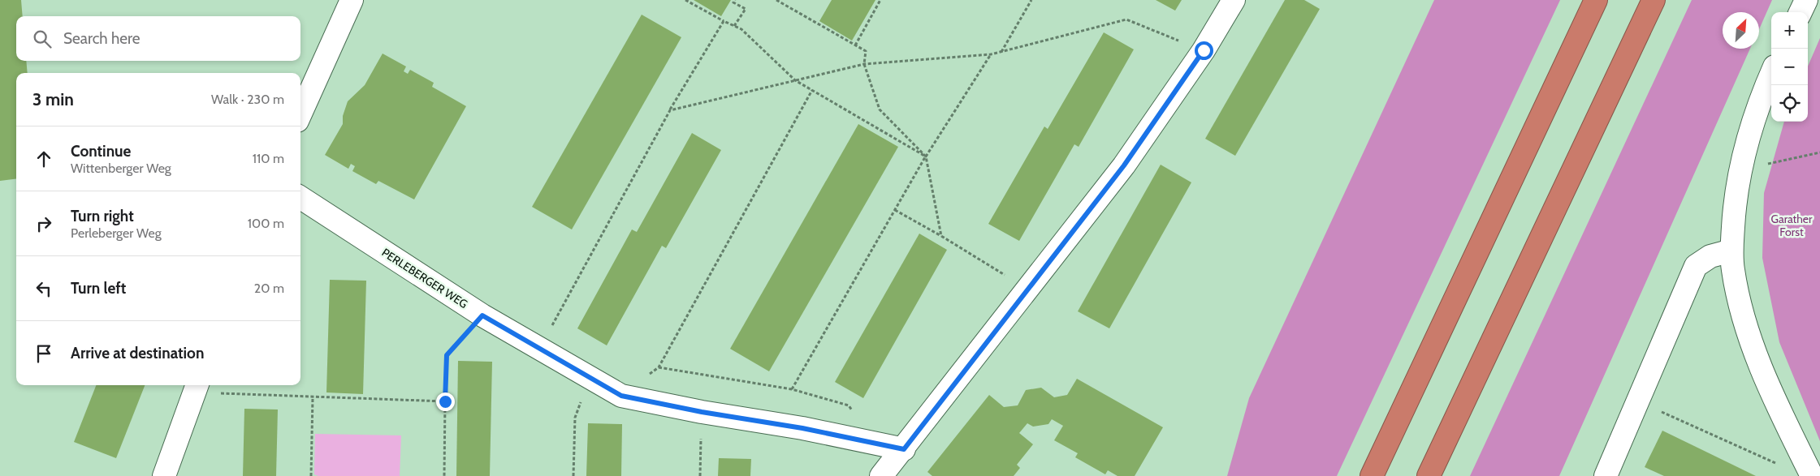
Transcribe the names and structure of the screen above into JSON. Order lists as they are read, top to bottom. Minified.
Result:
{"streets":{"street":["PERLEBERGER WEG"]},"parks":["Garather Forst"],"north":"top right","page":{"map_buttons":["+","−"],"search":"Search here","heading":["3 min","Walk · 230 m"],"list":[["Continue","Wittenberger Weg","110 m"],["Turn right","Perleberger Weg","100 m"],["Turn left","20 m"],"Arrive at destination"]}}
